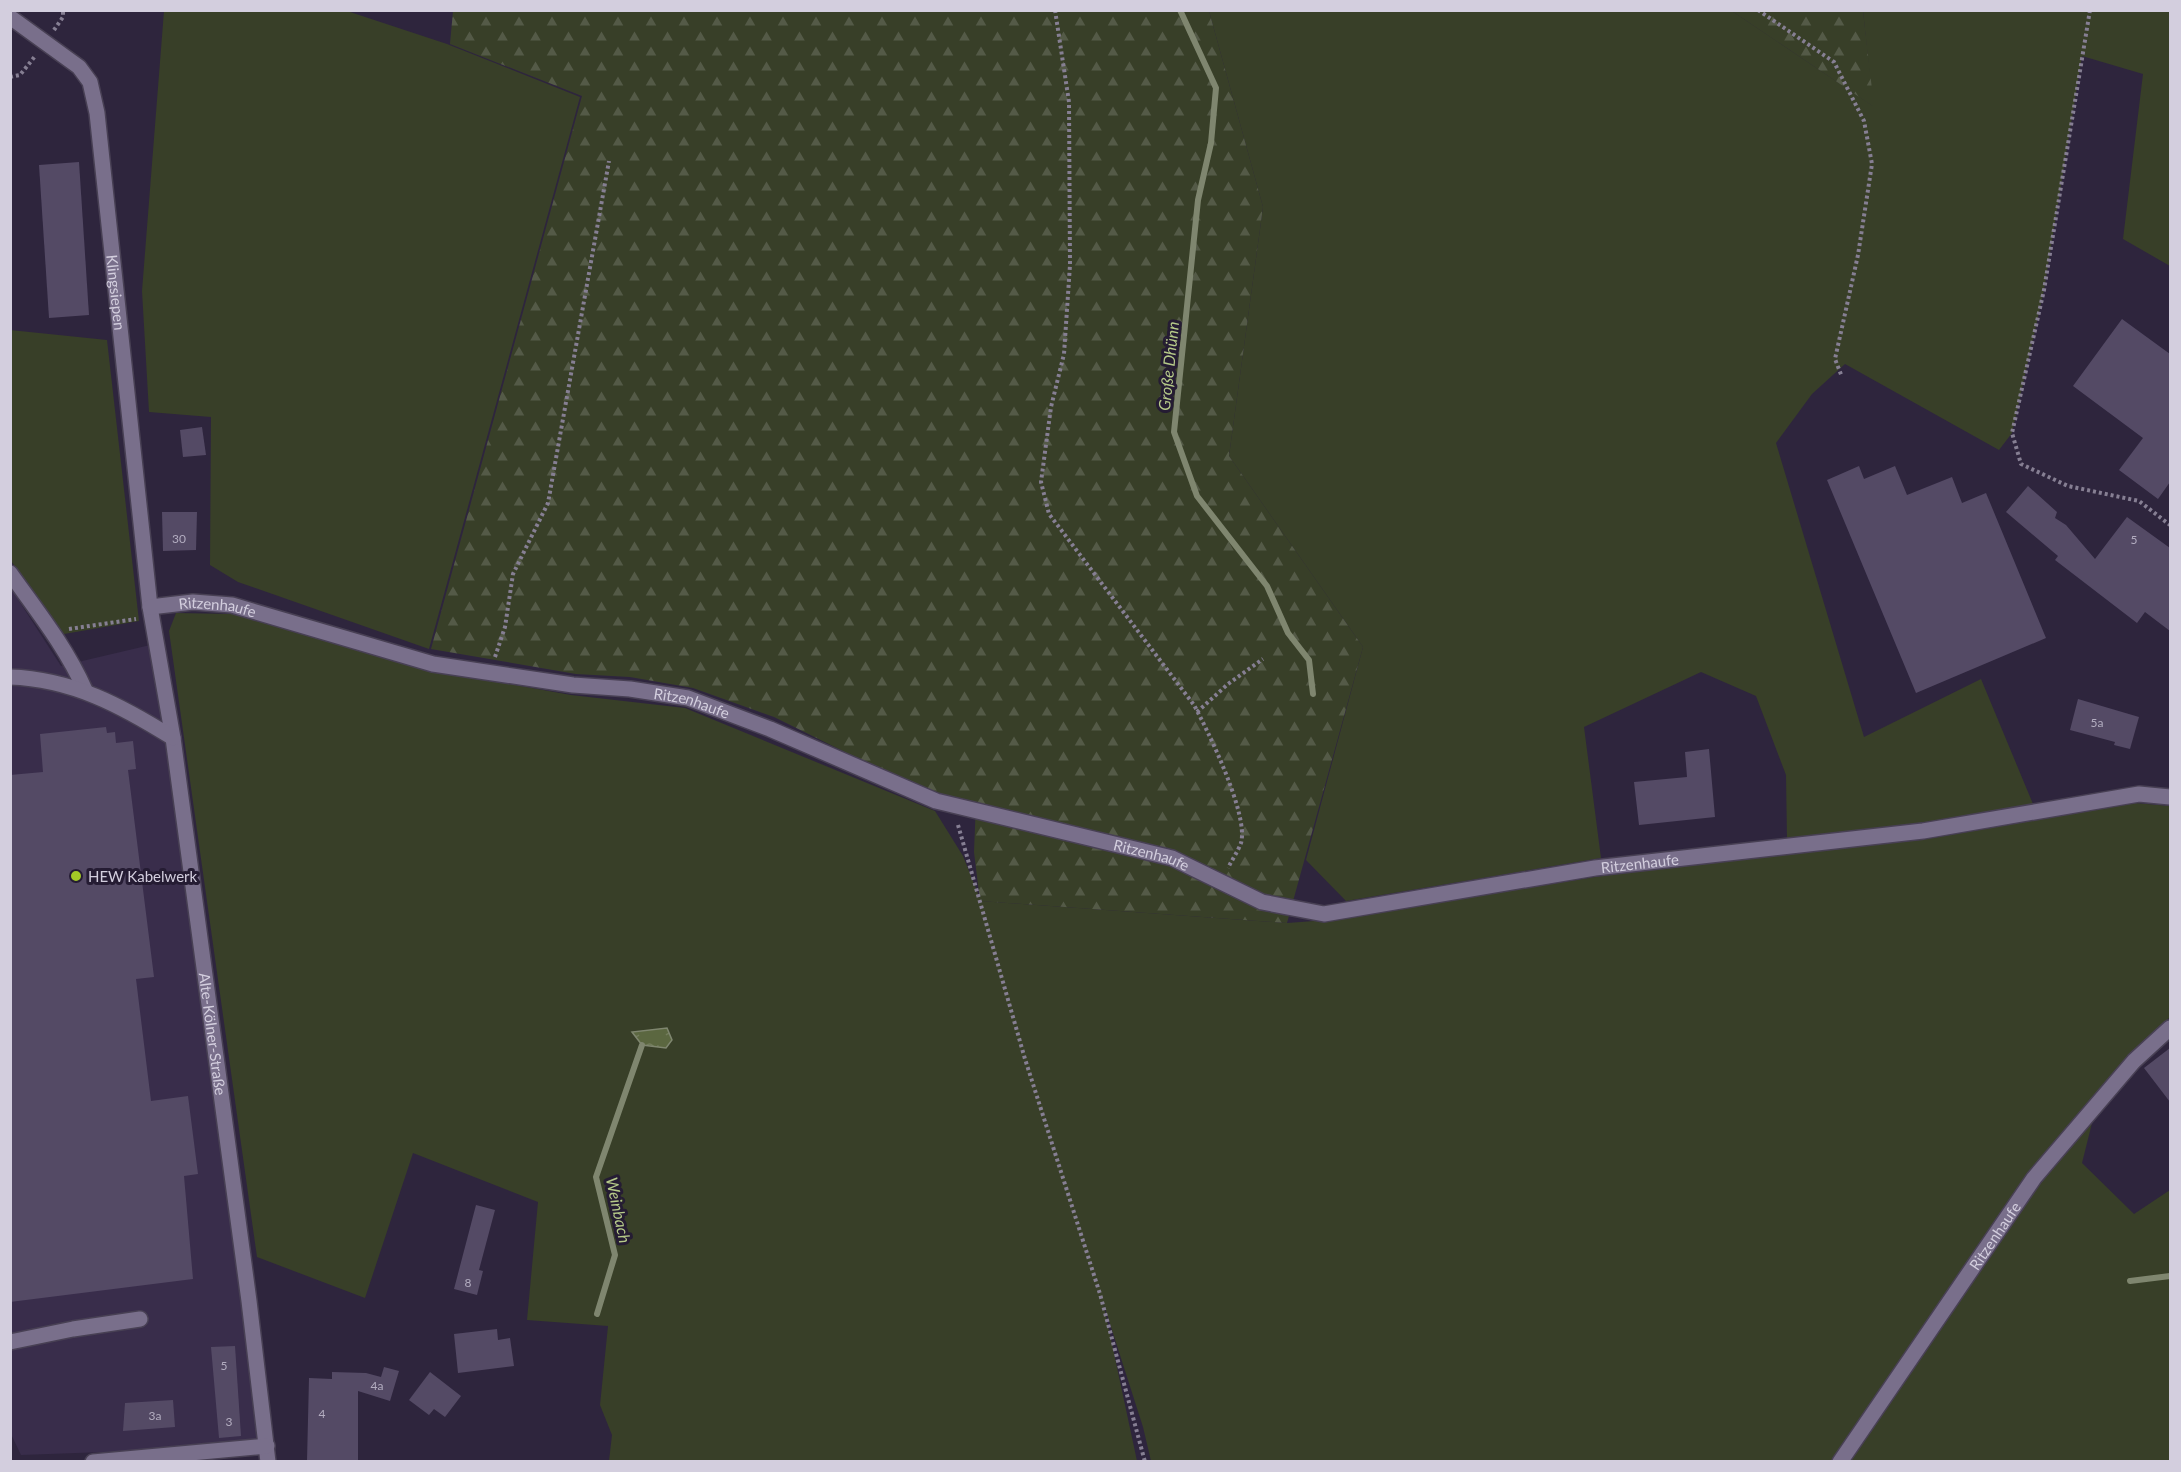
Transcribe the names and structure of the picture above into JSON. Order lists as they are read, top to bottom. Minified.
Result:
{"streets":{"street":["Klingsiepen","Ritzenhaufe","Alte-Kölner-Straße"]},"crossings":[["Klingsiepen","Ritzenhaufe"],["Klingsiepen","Alte-Kölner-Straße"],["Ritzenhaufe","Alte-Kölner-Straße"]],"water":["Große Dhünn","Weinbach"],"places":["HEW Kabelwerk"],"house_numbers":["30","5","5a","8","5","4a","4","3a","3"]}
